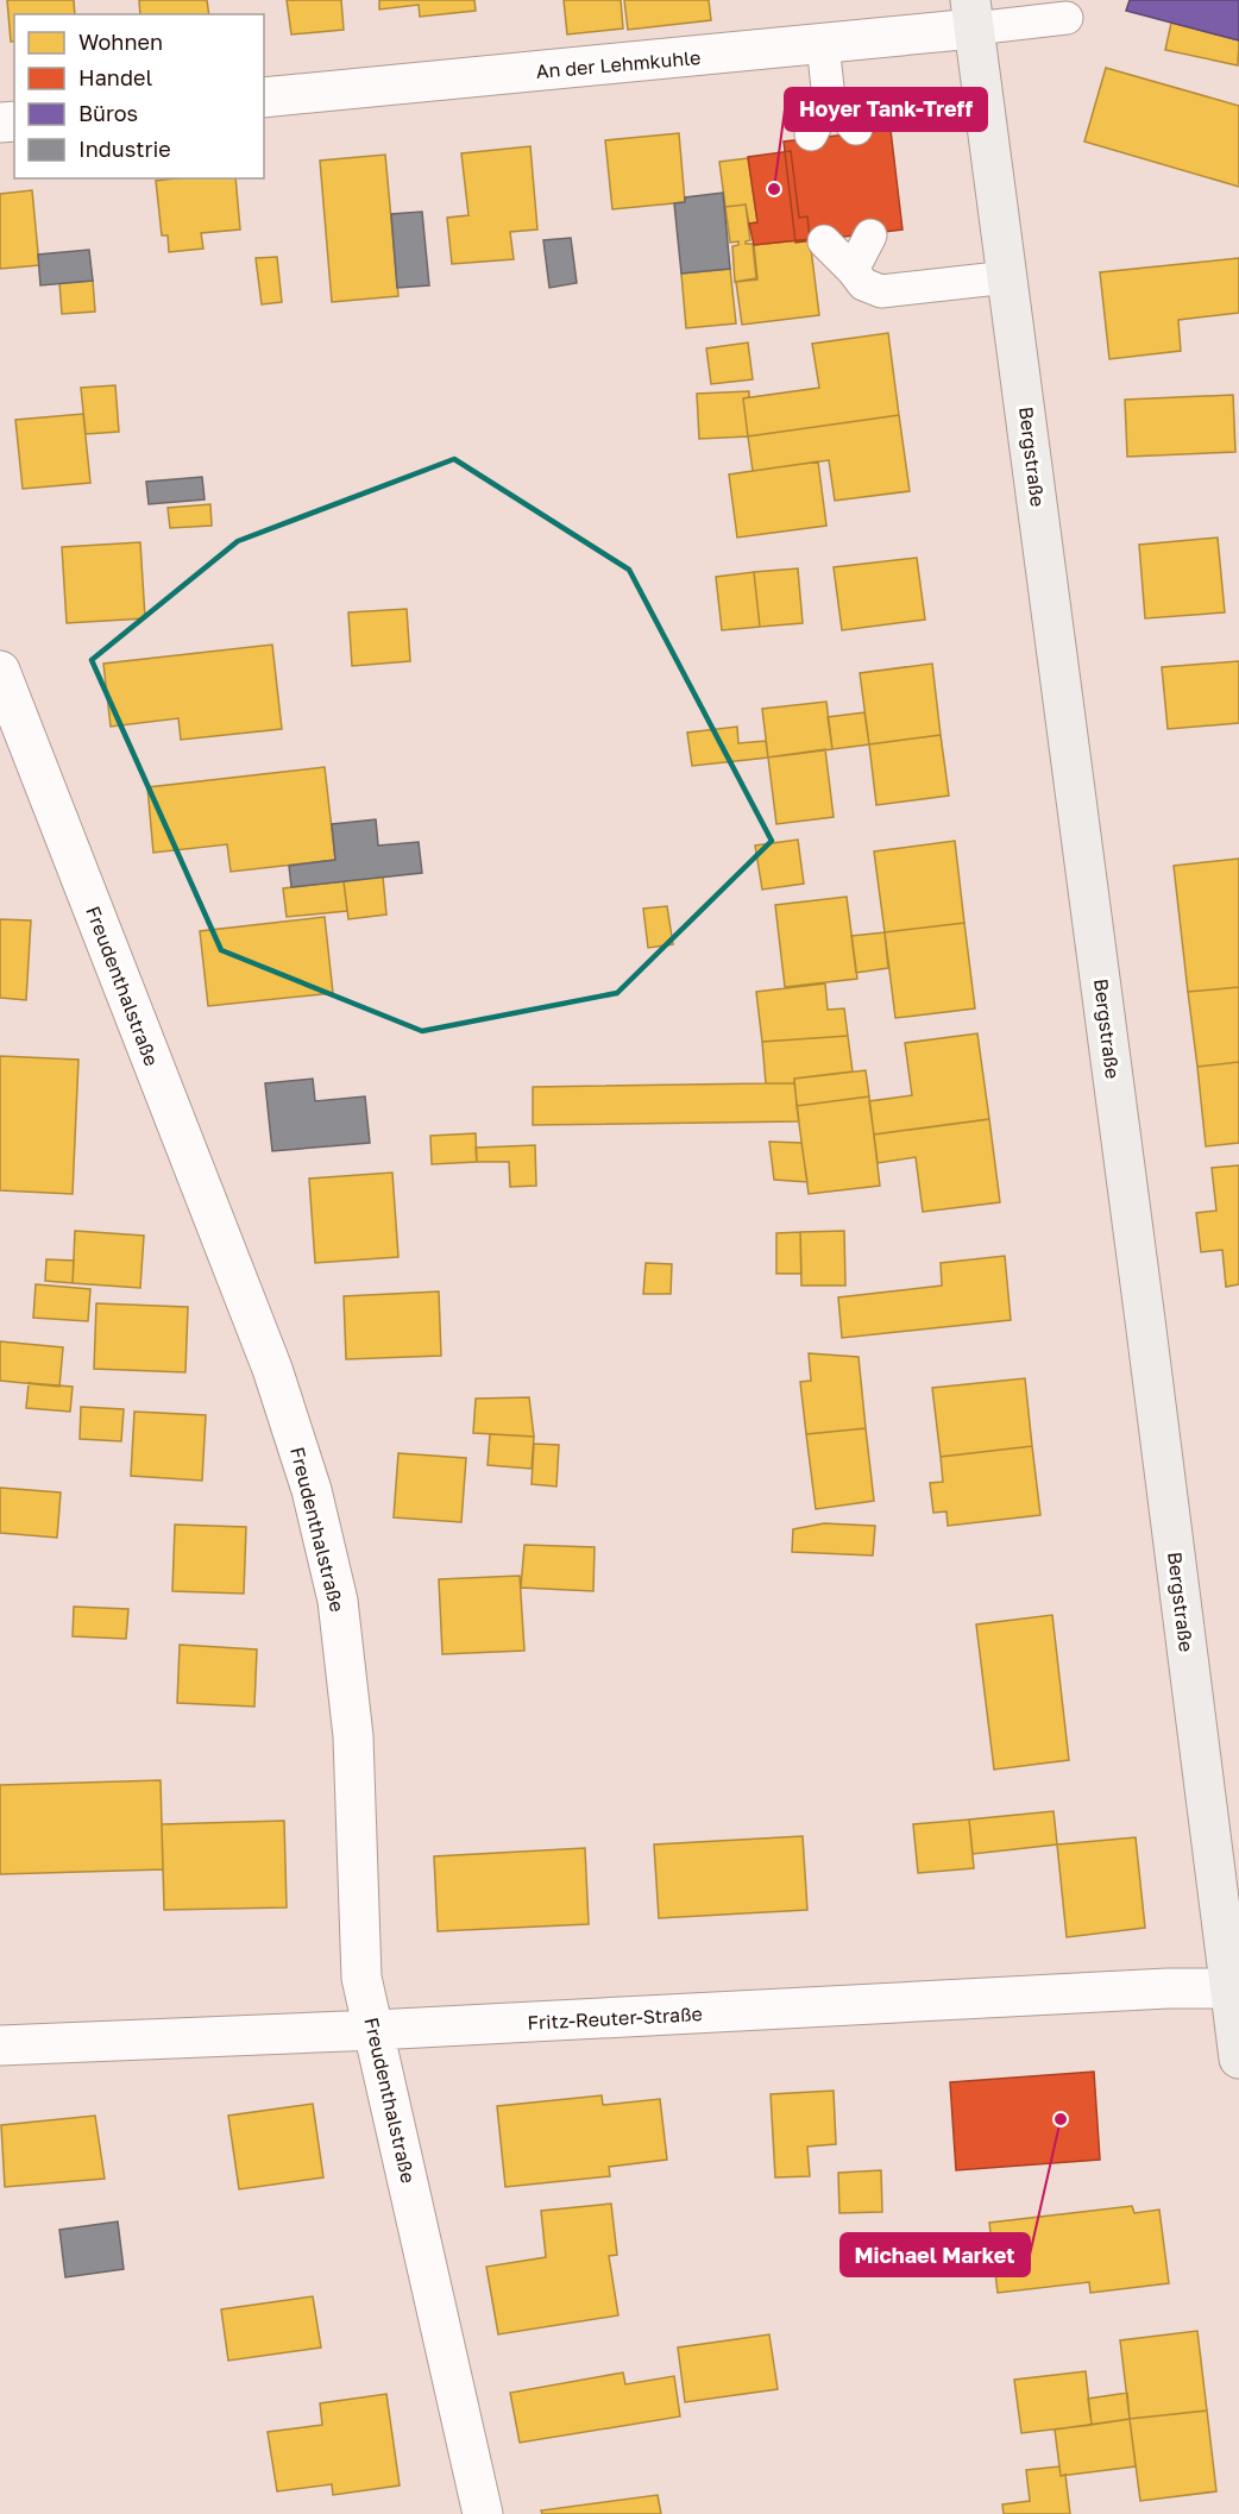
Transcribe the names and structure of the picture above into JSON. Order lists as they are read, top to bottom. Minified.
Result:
{"streets":{"main road":["Bergstraße"],"street":["An der Lehmkuhle","Freudenthalstraße","Fritz-Reuter-Straße"]},"crossings":[["An der Lehmkuhle","Bergstraße"],["Bergstraße","Fritz-Reuter-Straße"],["Freudenthalstraße","Fritz-Reuter-Straße"]],"places":["Hoyer Tank-Treff","Michael Market"],"legend":["Wohnen","Handel","Büros","Industrie"]}
